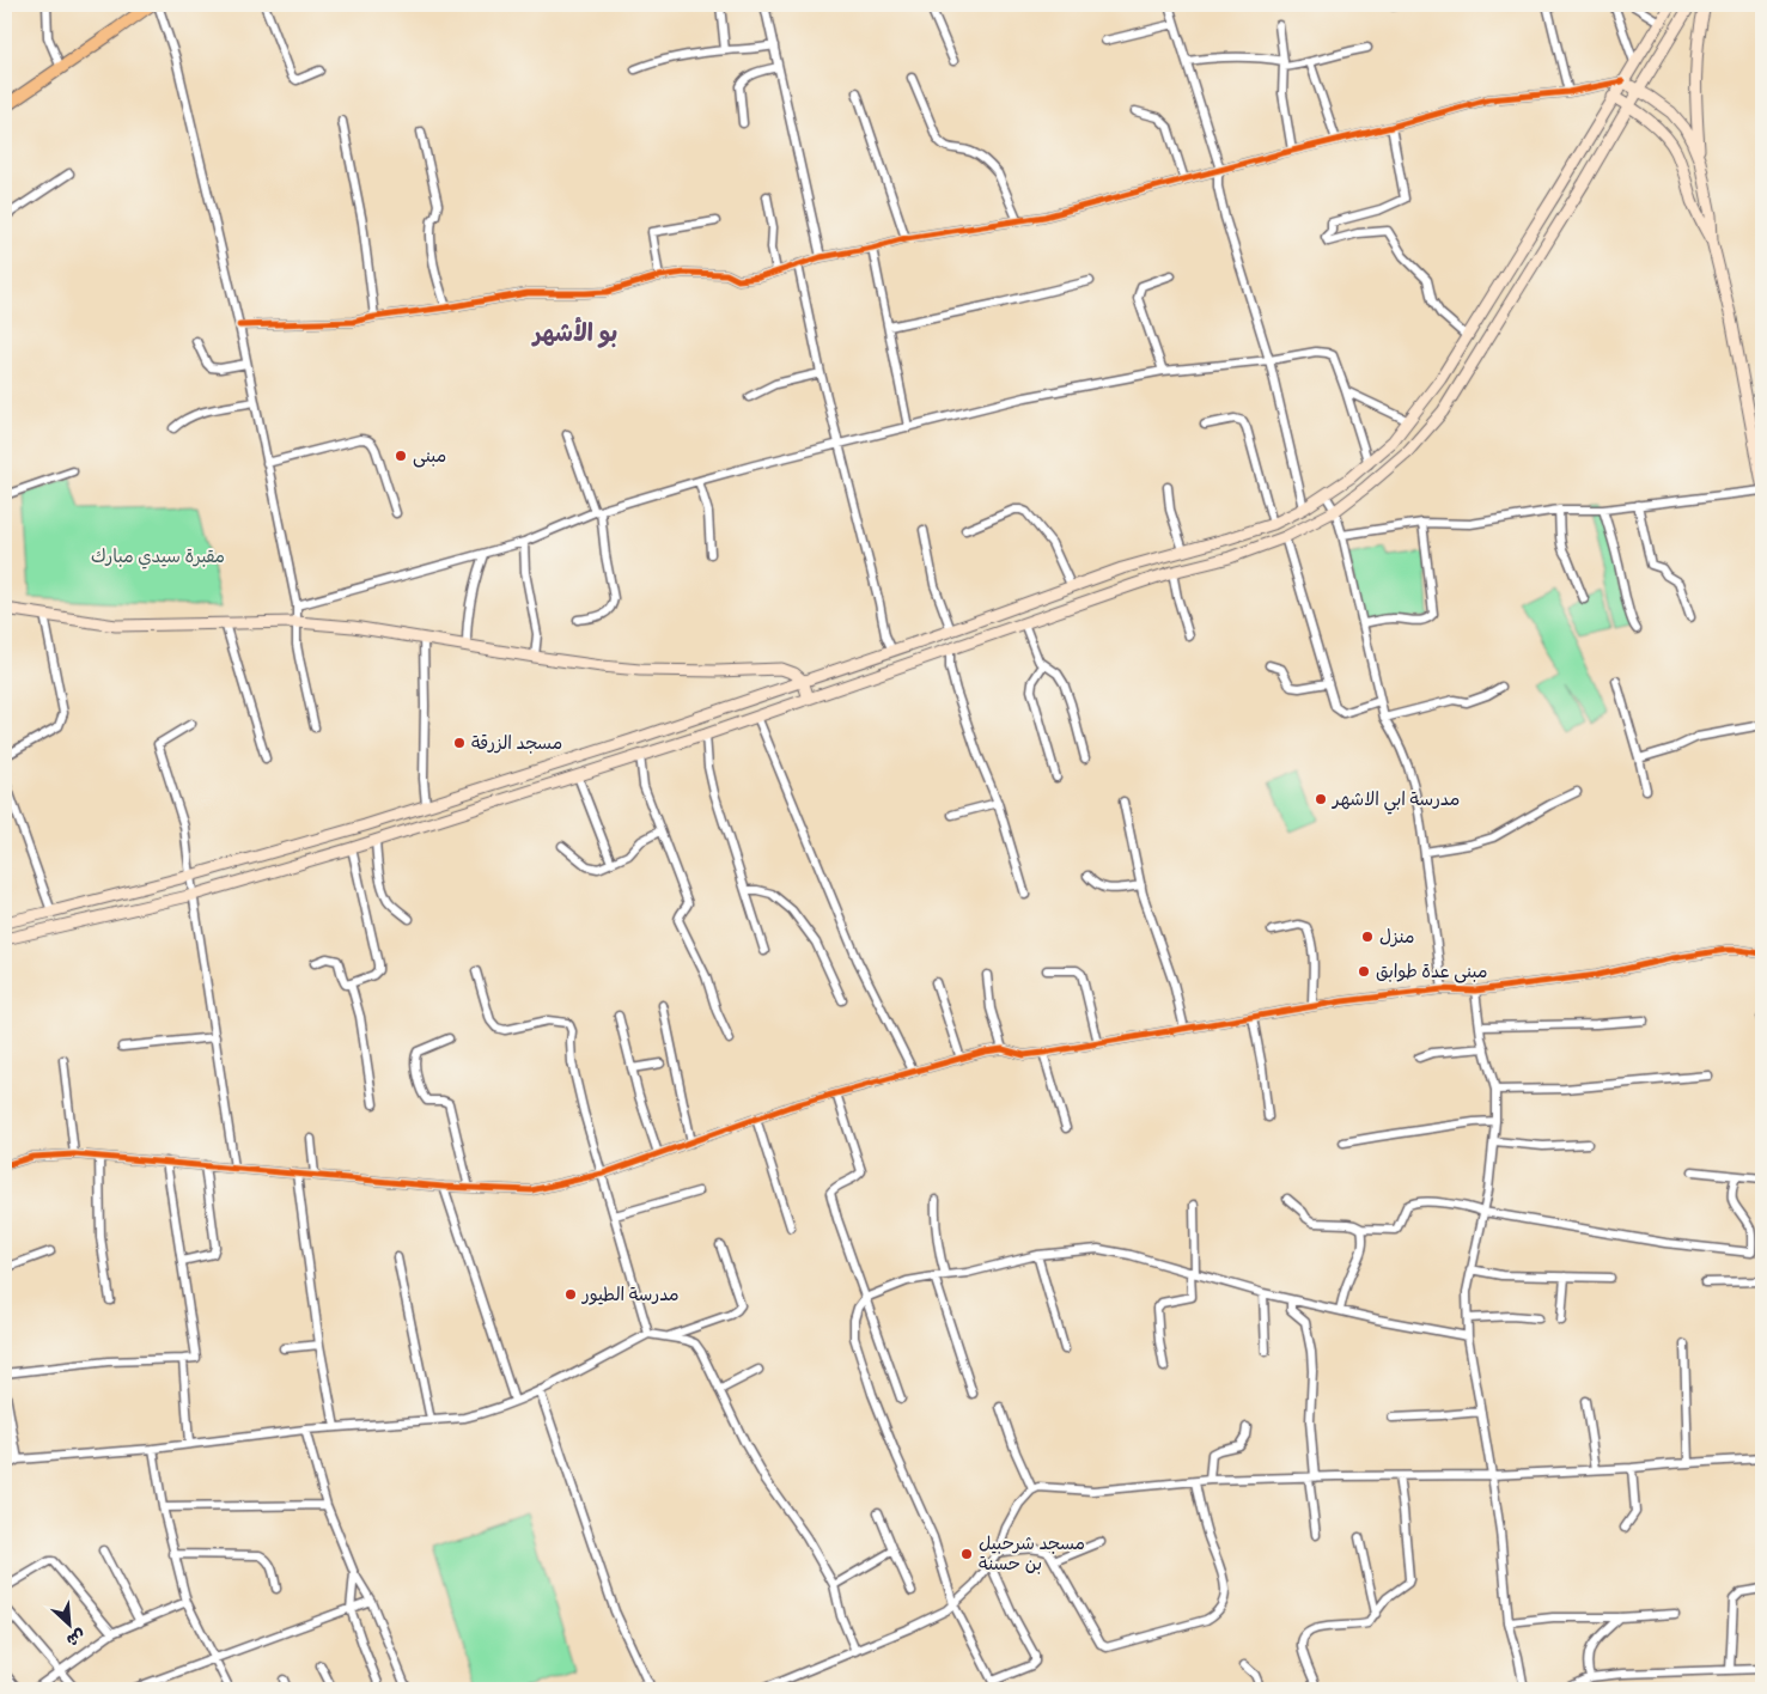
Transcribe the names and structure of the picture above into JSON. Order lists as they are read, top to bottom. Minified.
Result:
{"districts":["بو الأشهر"],"parks":["مقبرة سيدي مبارك"],"places":["مبنى","مسجد الزرقة","مدرسة ابي الاشهر","منزل","مبنى عدة طوابق","مدرسة الطيور","مسجد شرحبيل بن حسنة"],"north":"bottom right"}
